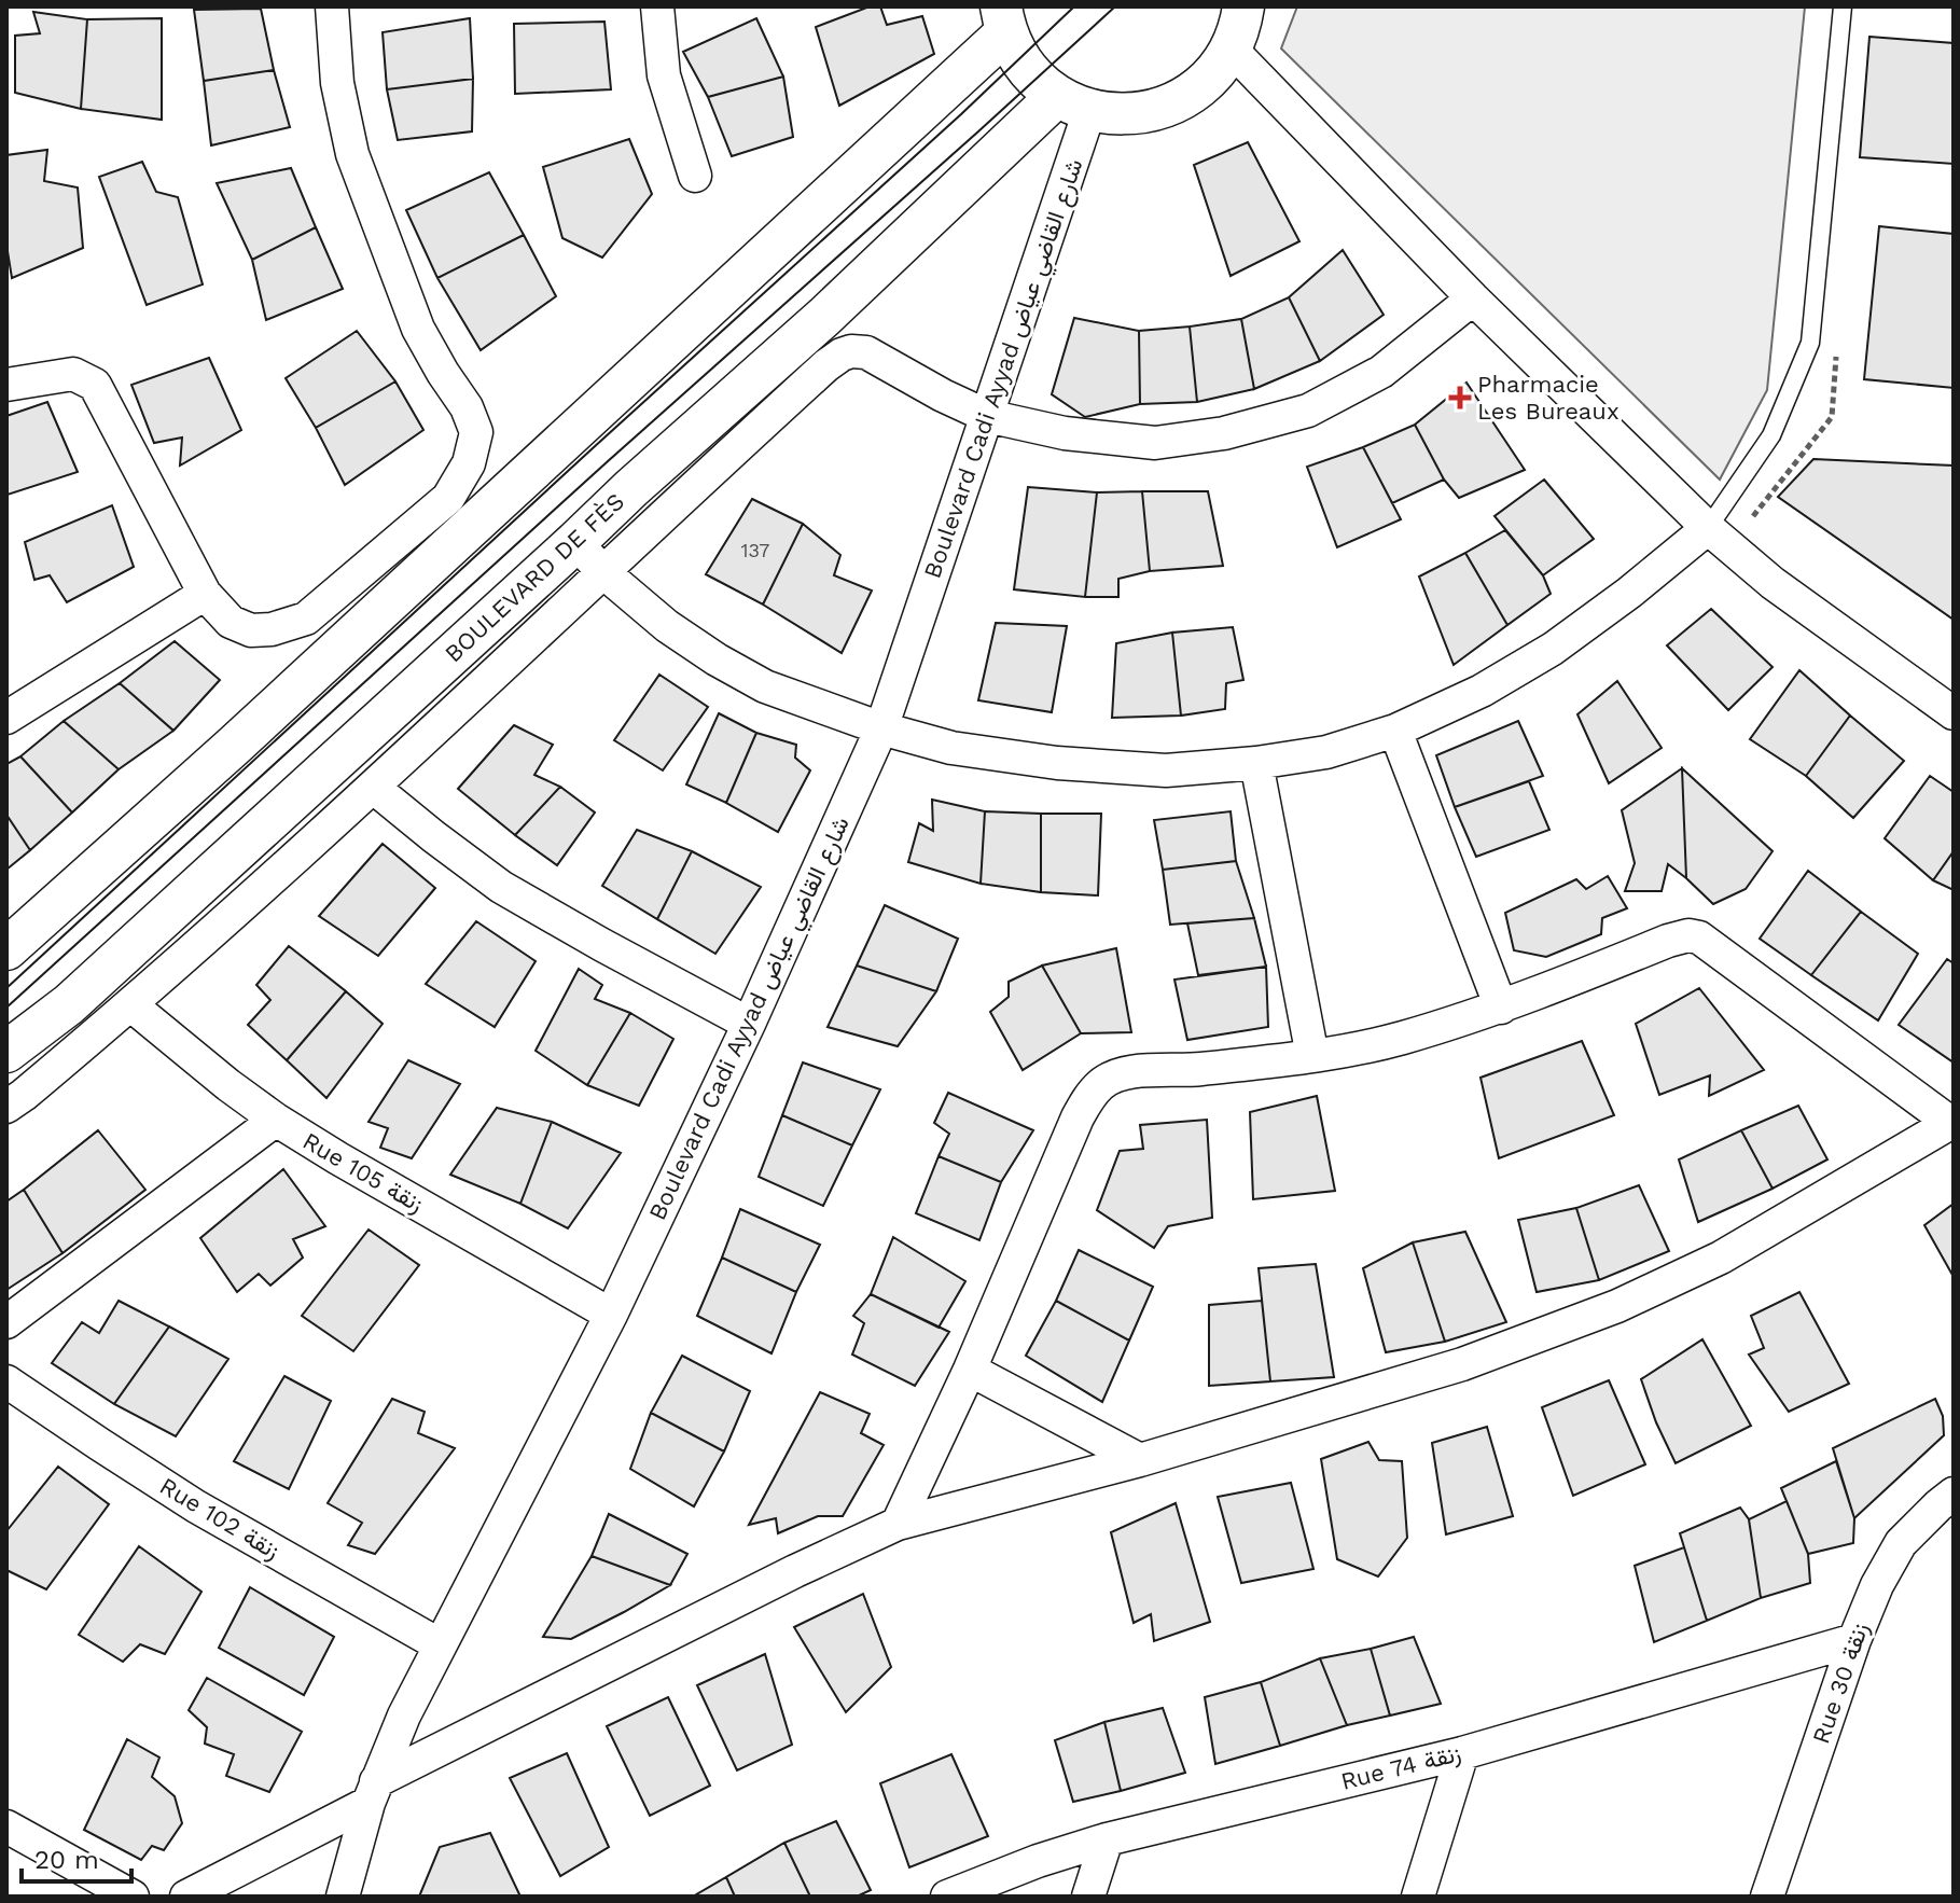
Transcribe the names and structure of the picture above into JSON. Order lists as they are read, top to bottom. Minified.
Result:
{"streets":{"street":["Boulevard Cadi Ayyad شارع القاضي عياض","BOULEVARD DE FÈS","Rue 105 زنقة","Rue 102 زنقة","Rue 30 زنقة","Rue 74 زنقة"]},"crossings":[["Boulevard Cadi Ayyad شارع القاضي عياض","BOULEVARD DE FÈS"],["Boulevard Cadi Ayyad شارع القاضي عياض","Rue 105 زنقة"],["Boulevard Cadi Ayyad شارع القاضي عياض","Rue 102 زنقة"],["Rue 30 زنقة","Rue 74 زنقة"]],"places":{"health":["Pharmacie Les Bureaux"]},"house_numbers":["137"],"scale_bar":"20 m"}
